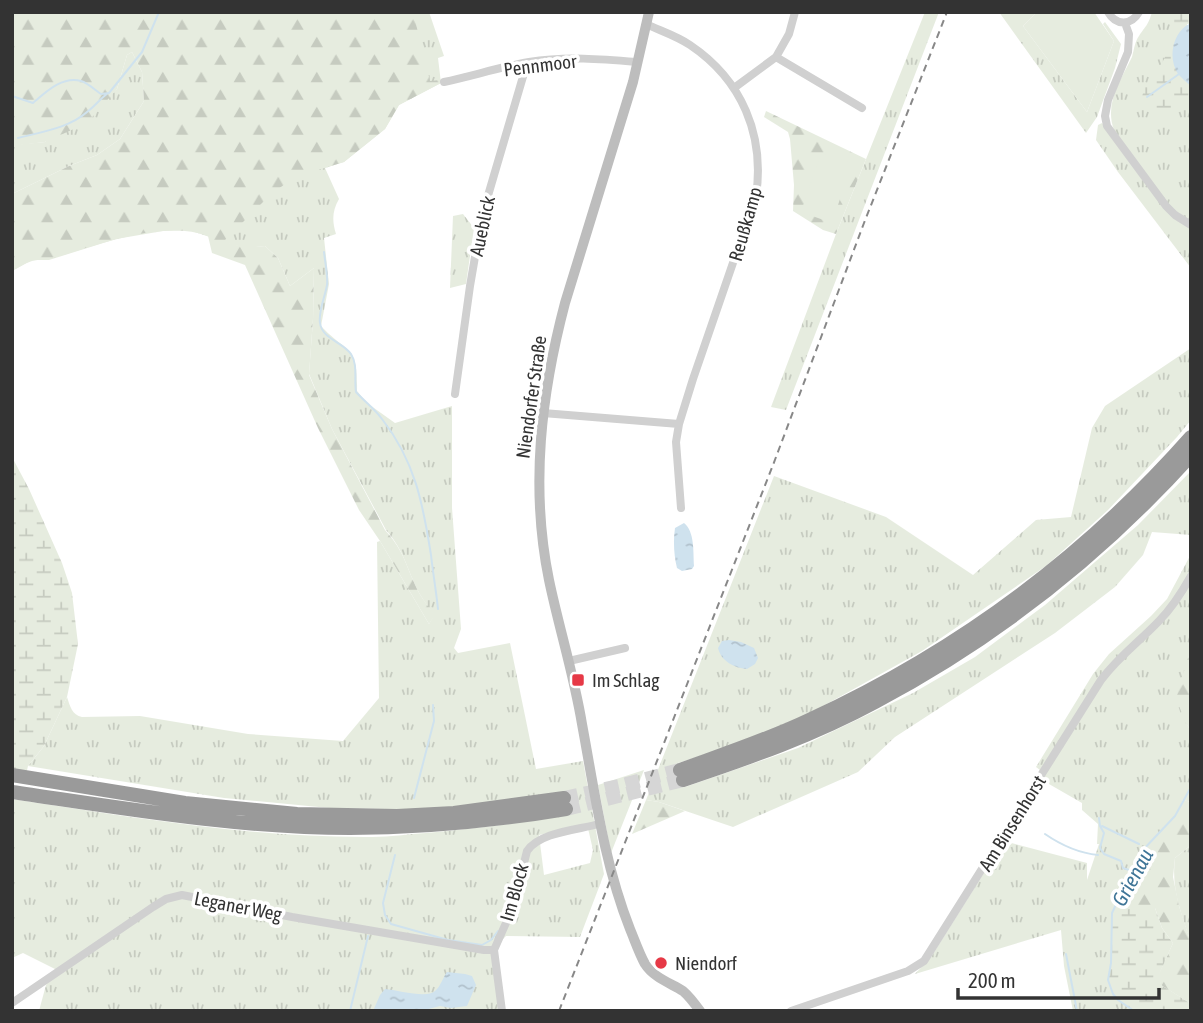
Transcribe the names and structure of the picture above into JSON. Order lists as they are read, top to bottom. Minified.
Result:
{"streets":{"main road":["Niendorfer Straße"],"street":["Pennmoor","Reußkamp","Aueblick","Am Binsenhorst","Im Block","Leganer Weg"]},"crossings":[["Pennmoor","Aueblick"],["Pennmoor","Niendorfer Straße"],["Reußkamp","Niendorfer Straße"],["Niendorfer Straße","Im Block"],["Im Block","Leganer Weg"]],"water":["Grienau"],"places":{"transit":["Im Schlag"],"other":["Niendorf"]},"scale_bar":"200 m"}
